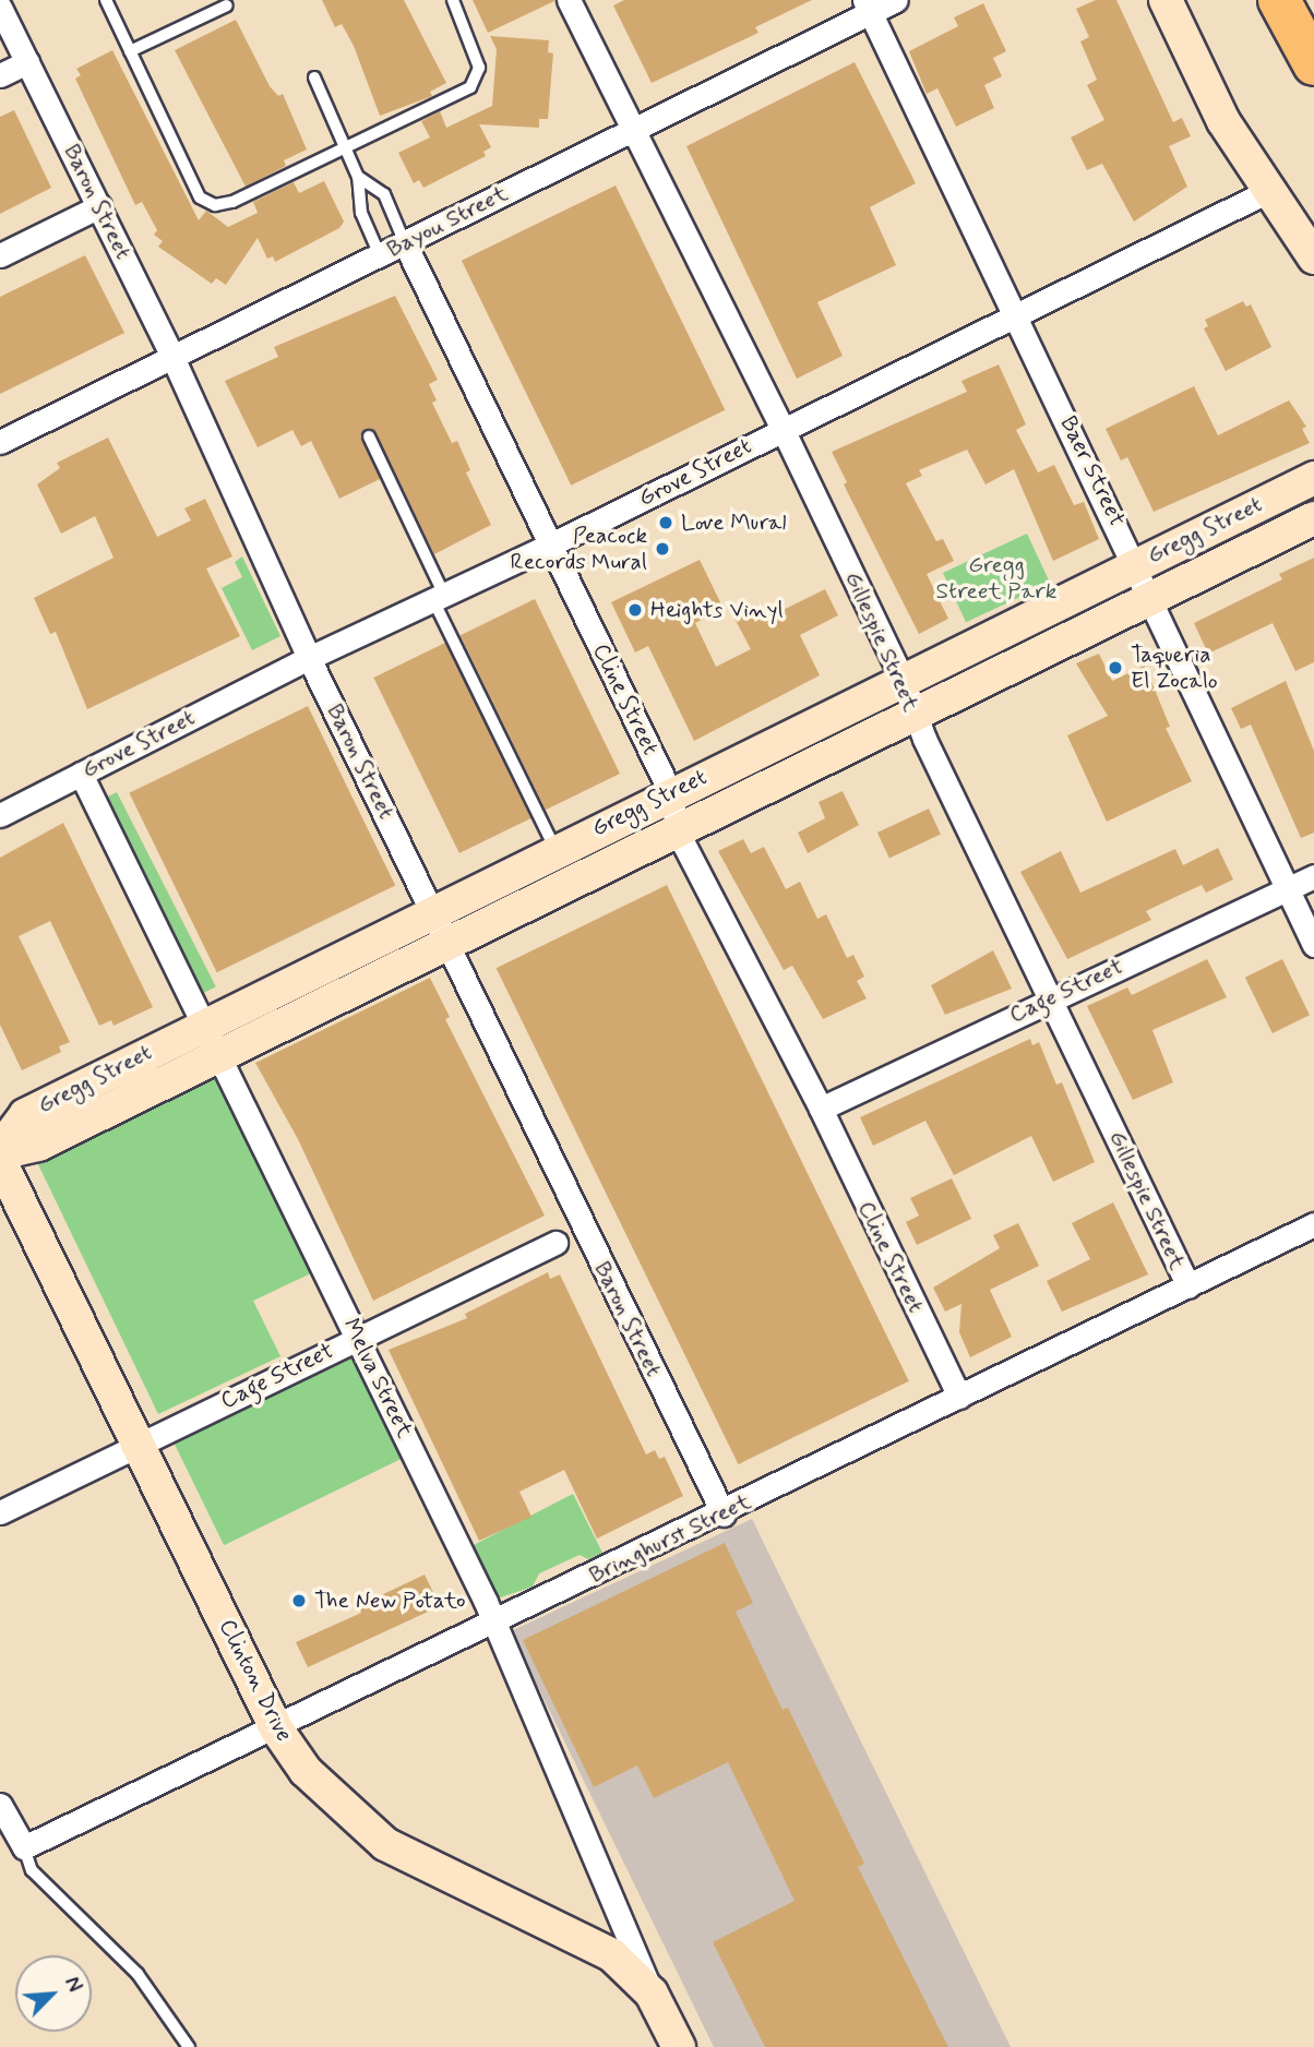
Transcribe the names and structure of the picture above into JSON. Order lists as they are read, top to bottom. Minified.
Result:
{"streets":{"street":["Baron Street","Bayou Street","Baer Street","Grove Street","Gregg Street","Gillespie Street","Cline Street","Cage Street","Melva Street","Bringhurst Street","Clinton Drive"]},"crossings":[["Baron Street","Bayou Street"],["Baron Street","Grove Street"],["Baron Street","Gregg Street"],["Baron Street","Bringhurst Street"],["Bayou Street","Baer Street"],["Bayou Street","Gillespie Street"],["Bayou Street","Cline Street"],["Baer Street","Grove Street"],["Baer Street","Gregg Street"],["Baer Street","Cage Street"],["Grove Street","Gillespie Street"],["Grove Street","Cline Street"],["Grove Street","Melva Street"],["Gregg Street","Gillespie Street"],["Gregg Street","Cline Street"],["Gregg Street","Melva Street"],["Gillespie Street","Cage Street"],["Gillespie Street","Bringhurst Street"],["Cline Street","Cage Street"],["Cline Street","Bringhurst Street"],["Cage Street","Melva Street"],["Cage Street","Clinton Drive"],["Melva Street","Bringhurst Street"],["Melva Street","Clinton Drive"],["Bringhurst Street","Clinton Drive"]],"parks":["Gregg Street Park"],"places":["Love Mural","Peacock Records Mural","Heights Vinyl","Taqueria El Zocalo","The New Potato"],"north":"top right"}
